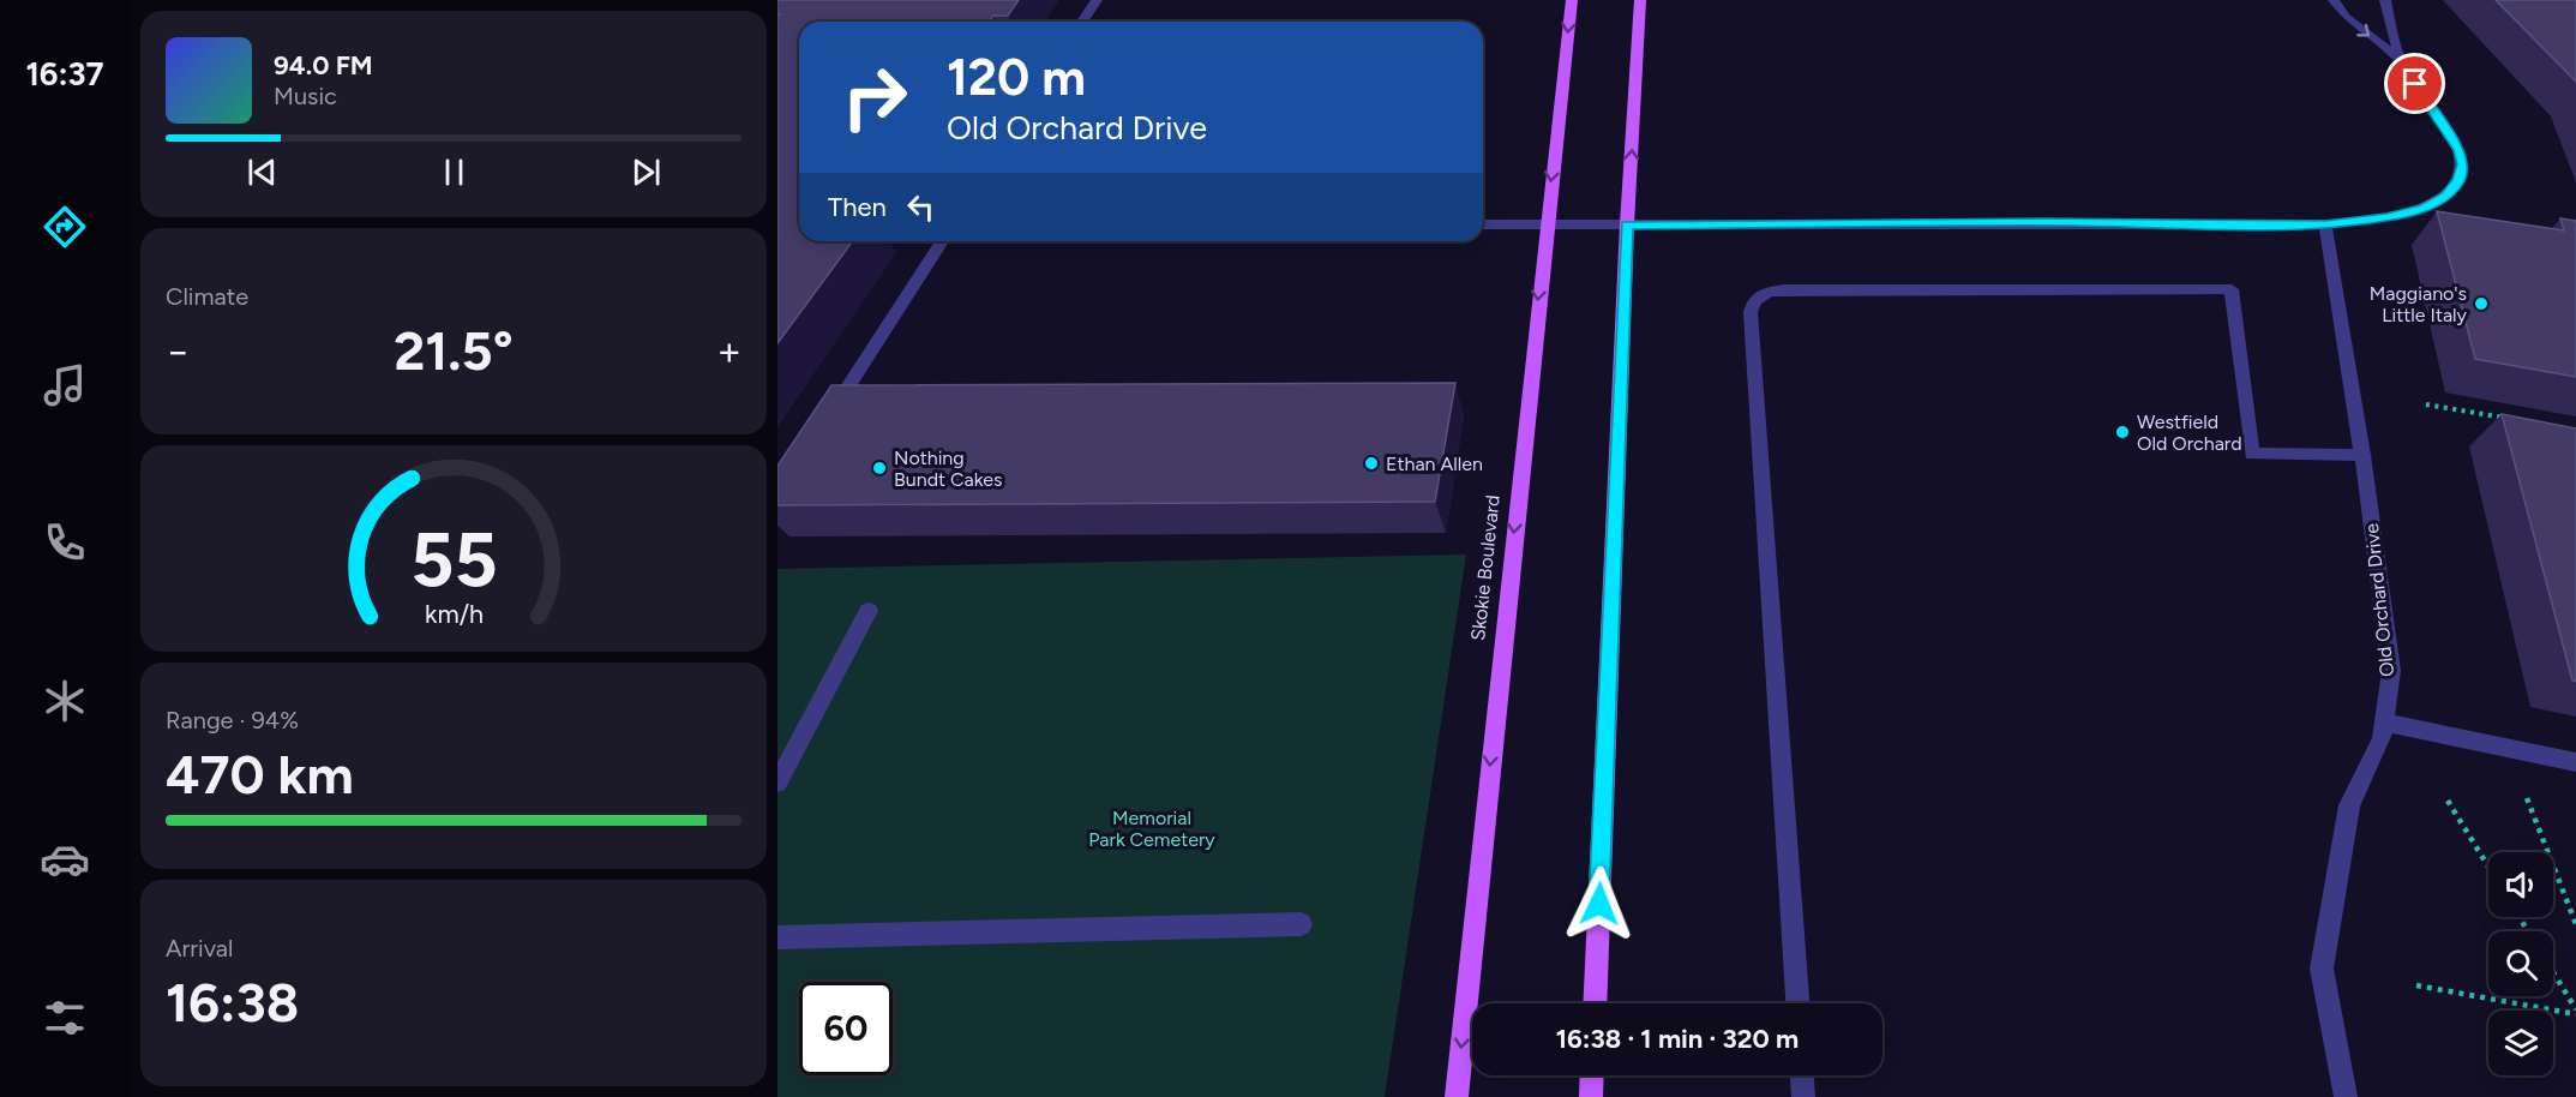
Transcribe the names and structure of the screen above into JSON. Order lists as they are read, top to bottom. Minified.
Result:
{"streets":{"main road":["Skokie Boulevard"],"lane":["Old Orchard Drive"]},"parks":["Memorial Park Cemetery"],"places":["Maggiano's Little Italy","Westfield Old Orchard","Ethan Allen","Nothing Bundt Cakes"],"page":{"tabs":"16:37","turn":["120 m","Old Orchard Drive"],"song":["94.0 FM","Music"],"then":"Then","tile":["Climate",["Range · 94%","470 km"],["Arrival","16:38"]],"heat":["−","21.5°","+"],"limit":"60","trip":"16:38 · 1 min · 320 m","gauge":["55","km/h"]}}
